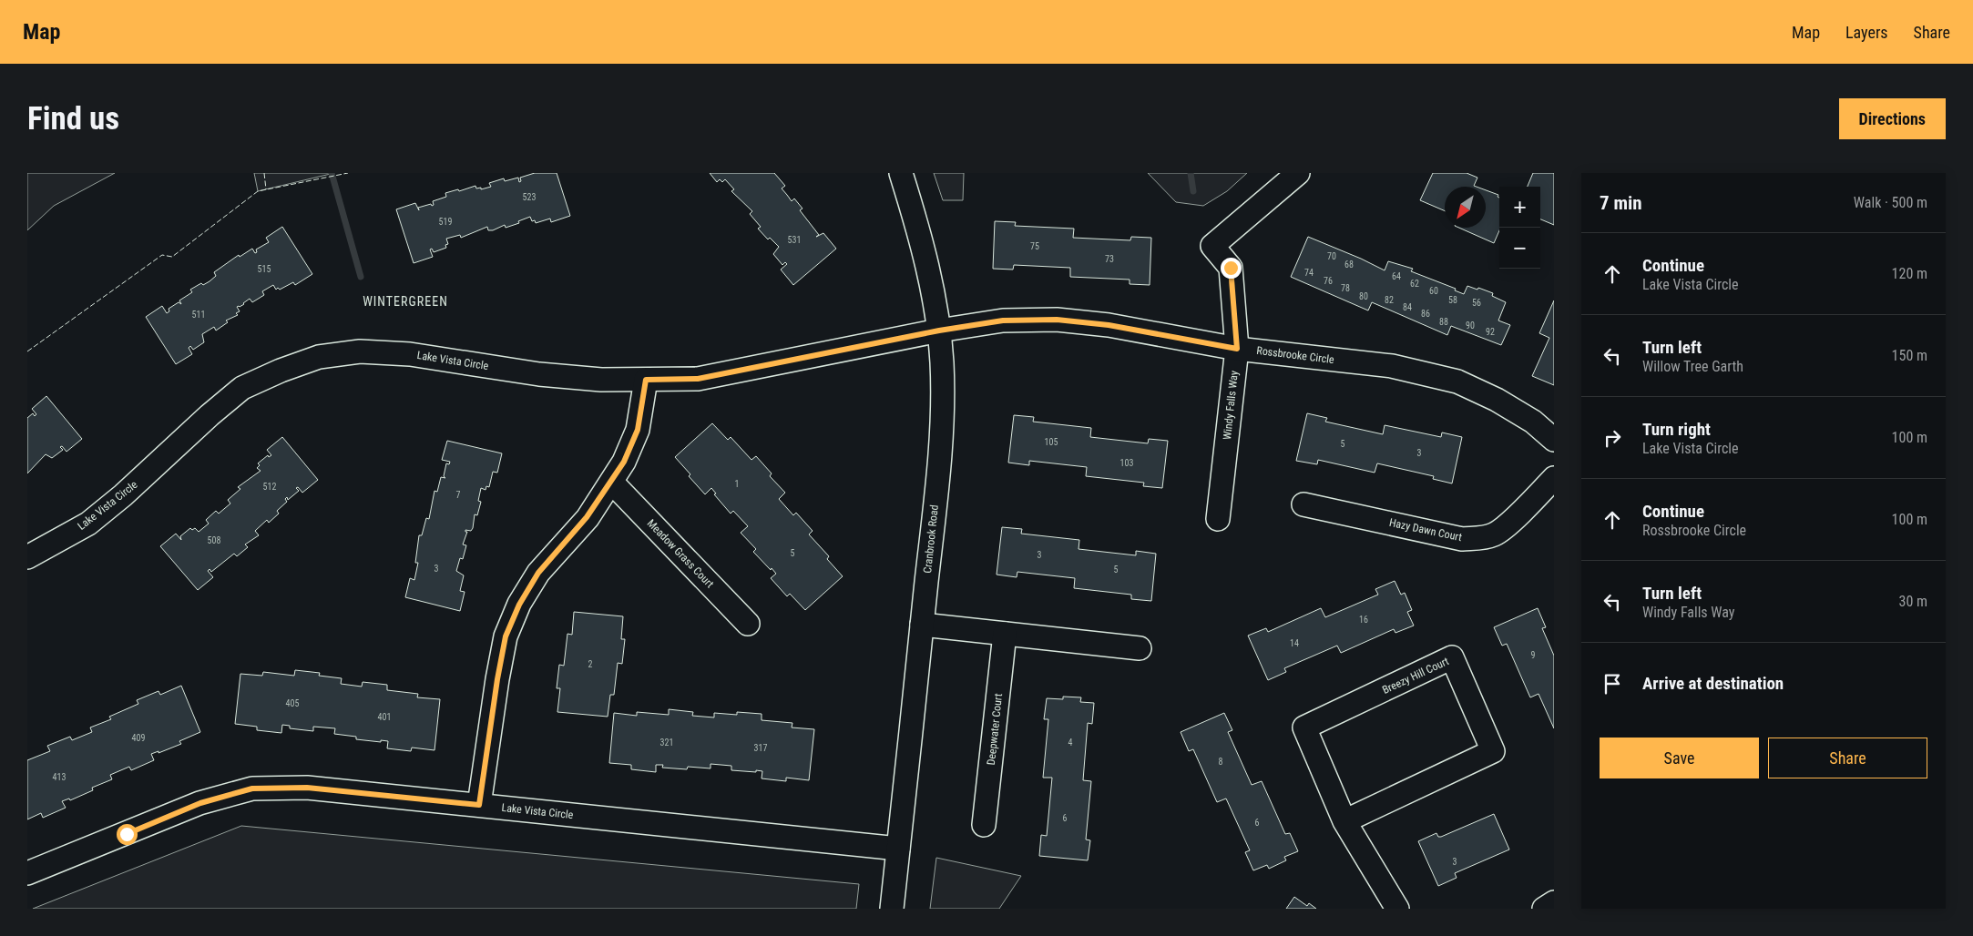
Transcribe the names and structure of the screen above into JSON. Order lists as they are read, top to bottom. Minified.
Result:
{"streets":{"street":["Rossbrooke Circle","Lake Vista Circle","Windy Falls Way","Hazy Dawn Court","Cranbrook Road","Meadow Grass Court","Breezy Hill Court","Deepwater Court"]},"crossings":[["Rossbrooke Circle","Lake Vista Circle"],["Rossbrooke Circle","Windy Falls Way"],["Rossbrooke Circle","Cranbrook Road"],["Lake Vista Circle","Cranbrook Road"]],"districts":["WINTERGREEN"],"house_numbers":["523","519","531","75","70","73","68","515","74","64","76","62","78","60","80","82","58","56","84","86","511","88","90","92","105","5","3","103","1","512","7","508","5","3","3","5","16","14","9","2","405","401","409","321","4","317","8","413","6","6","3"],"north":"bottom left","page":{"header":"Map","nav":["Map","Layers","Share"],"buttons":["Directions",["Save","Share"]],"title":"Find us","heading":["7 min","Walk · 500 m"],"map_buttons":["+","−"],"list":[["Continue","Lake Vista Circle","120 m"],["Turn left","Willow Tree Garth","150 m"],["Turn right","Lake Vista Circle","100 m"],["Continue","Rossbrooke Circle","100 m"],["Turn left","Windy Falls Way","30 m"],"Arrive at destination"]}}
